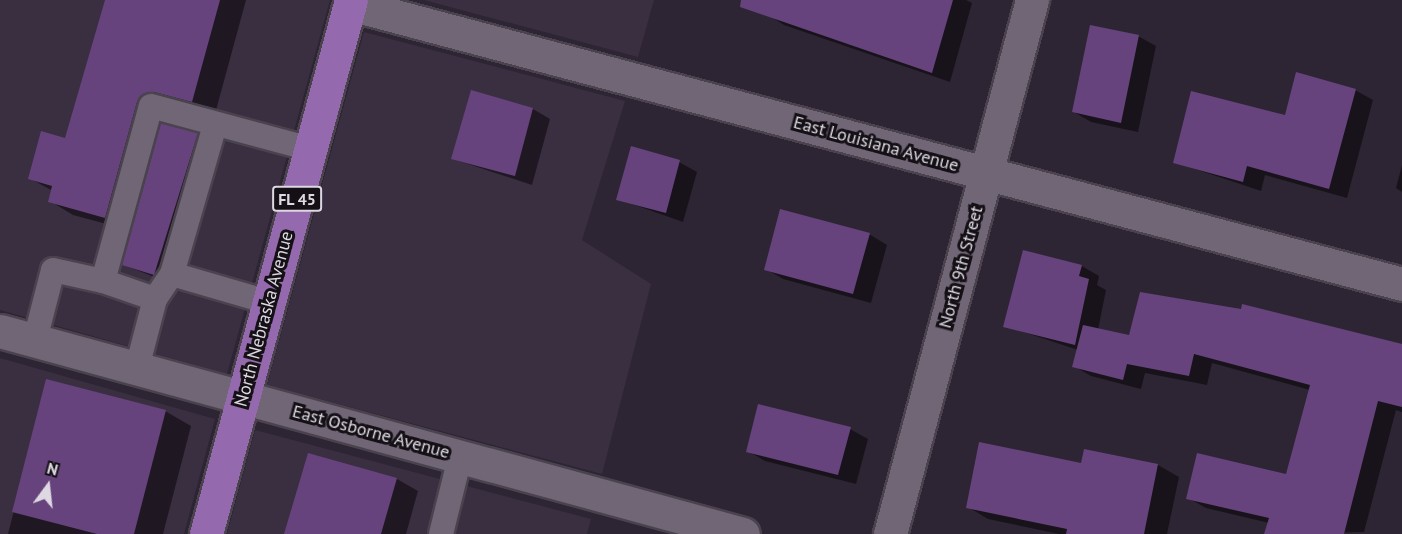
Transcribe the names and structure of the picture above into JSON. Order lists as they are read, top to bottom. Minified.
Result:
{"streets":{"main road":["FL 45","North Nebraska Avenue"],"street":["East Louisiana Avenue","North 9th Street","East Osborne Avenue"]},"crossings":[["East Louisiana Avenue","North 9th Street"],["East Louisiana Avenue","North Nebraska Avenue"],["North Nebraska Avenue","East Osborne Avenue"]],"north":"top"}
